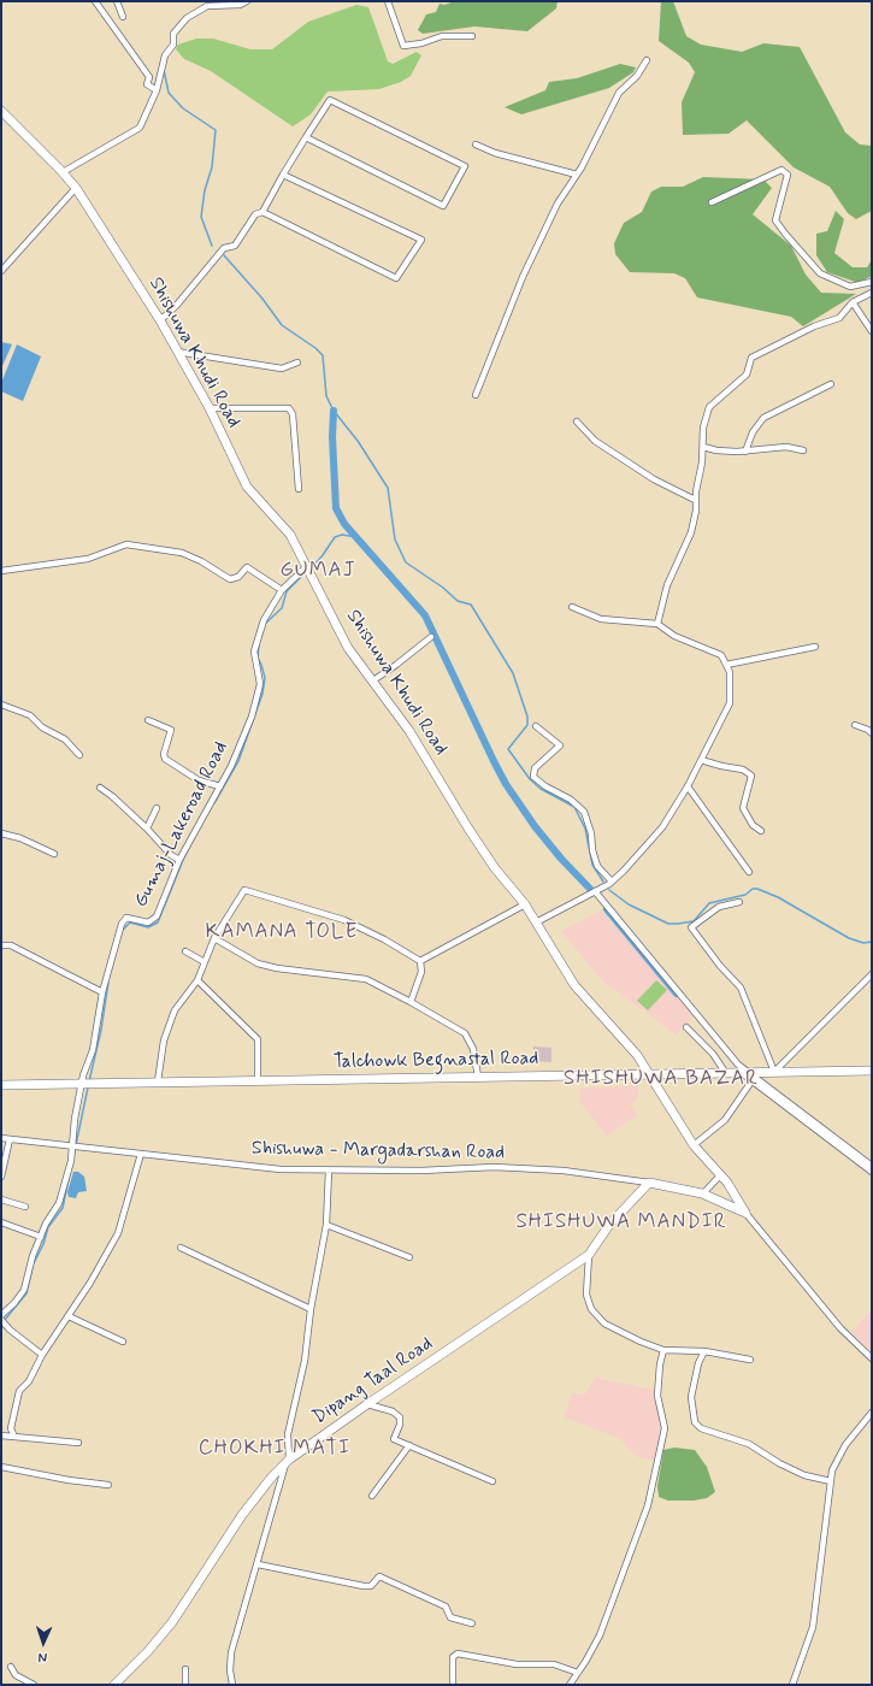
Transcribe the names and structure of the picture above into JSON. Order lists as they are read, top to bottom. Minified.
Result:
{"streets":{"main road":["Shishuwa Khudi Road","Talchowk Begnastal Road","Dipang Taal Road"],"street":["Gumaj-Lakeroad Road","Shishuwa - Margadarshan Road"]},"crossings":[["Shishuwa Khudi Road","Gumaj-Lakeroad Road"],["Shishuwa Khudi Road","Talchowk Begnastal Road"],["Gumaj-Lakeroad Road","Talchowk Begnastal Road"],["Gumaj-Lakeroad Road","Shishuwa - Margadarshan Road"],["Shishuwa - Margadarshan Road","Dipang Taal Road"]],"districts":["GUMAJ","KAMANA TOLE","SHISHUWA BAZAR","SHISHUWA MANDIR","CHOKHI MATI"],"north":"bottom"}
